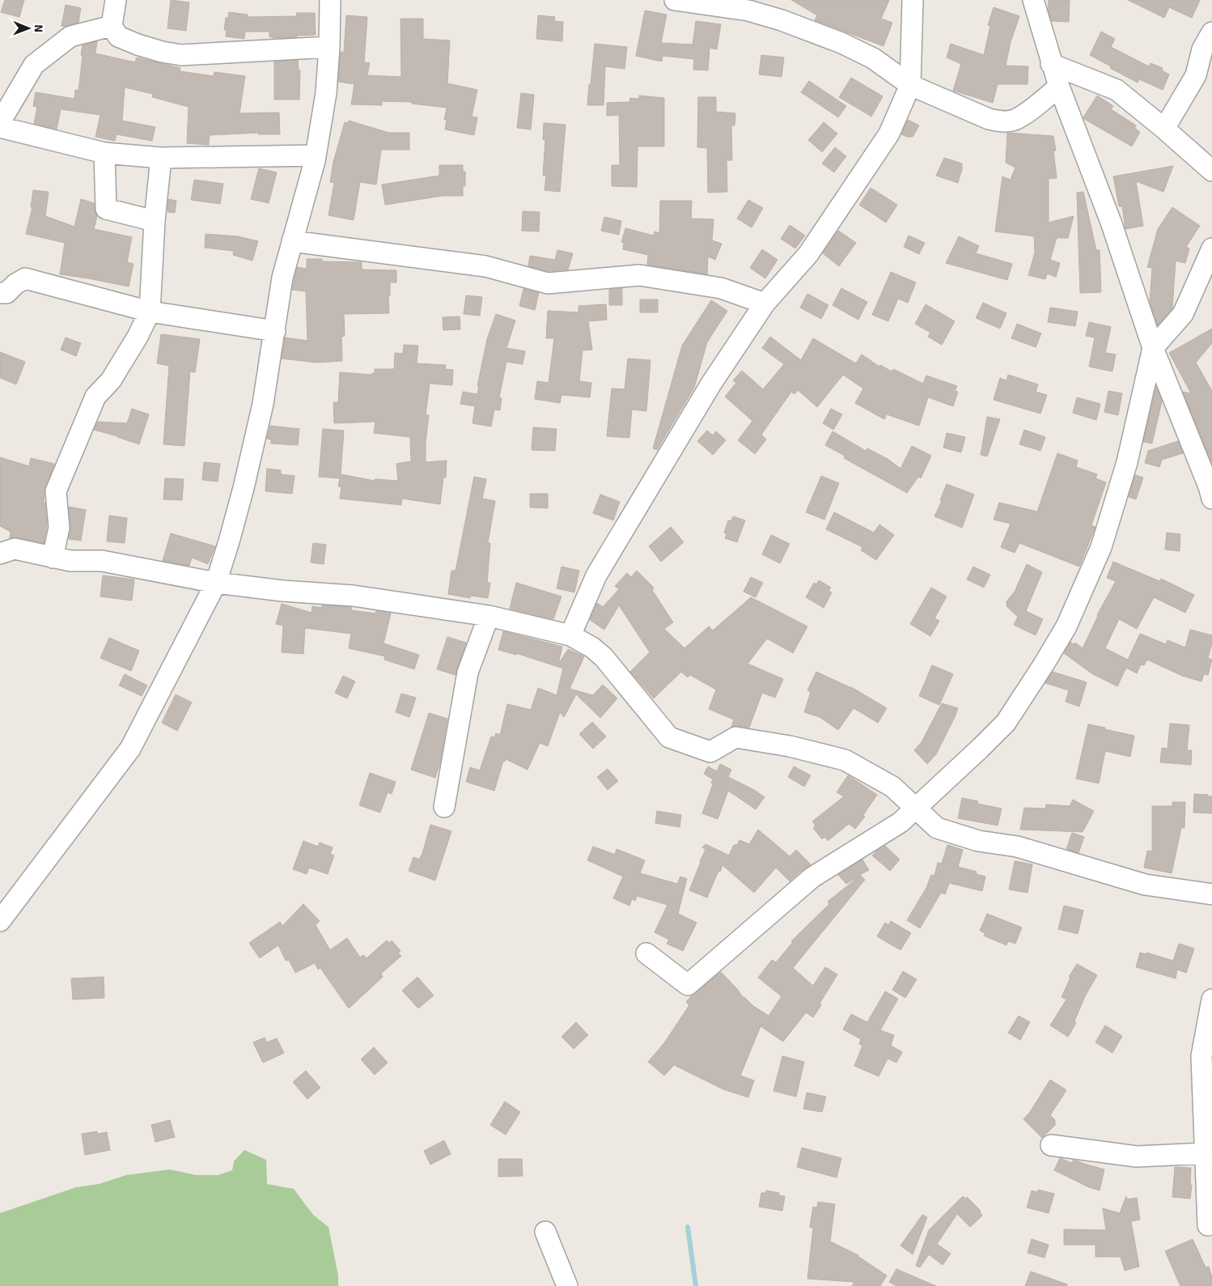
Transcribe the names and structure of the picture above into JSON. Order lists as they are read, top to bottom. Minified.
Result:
{"north":"right"}
